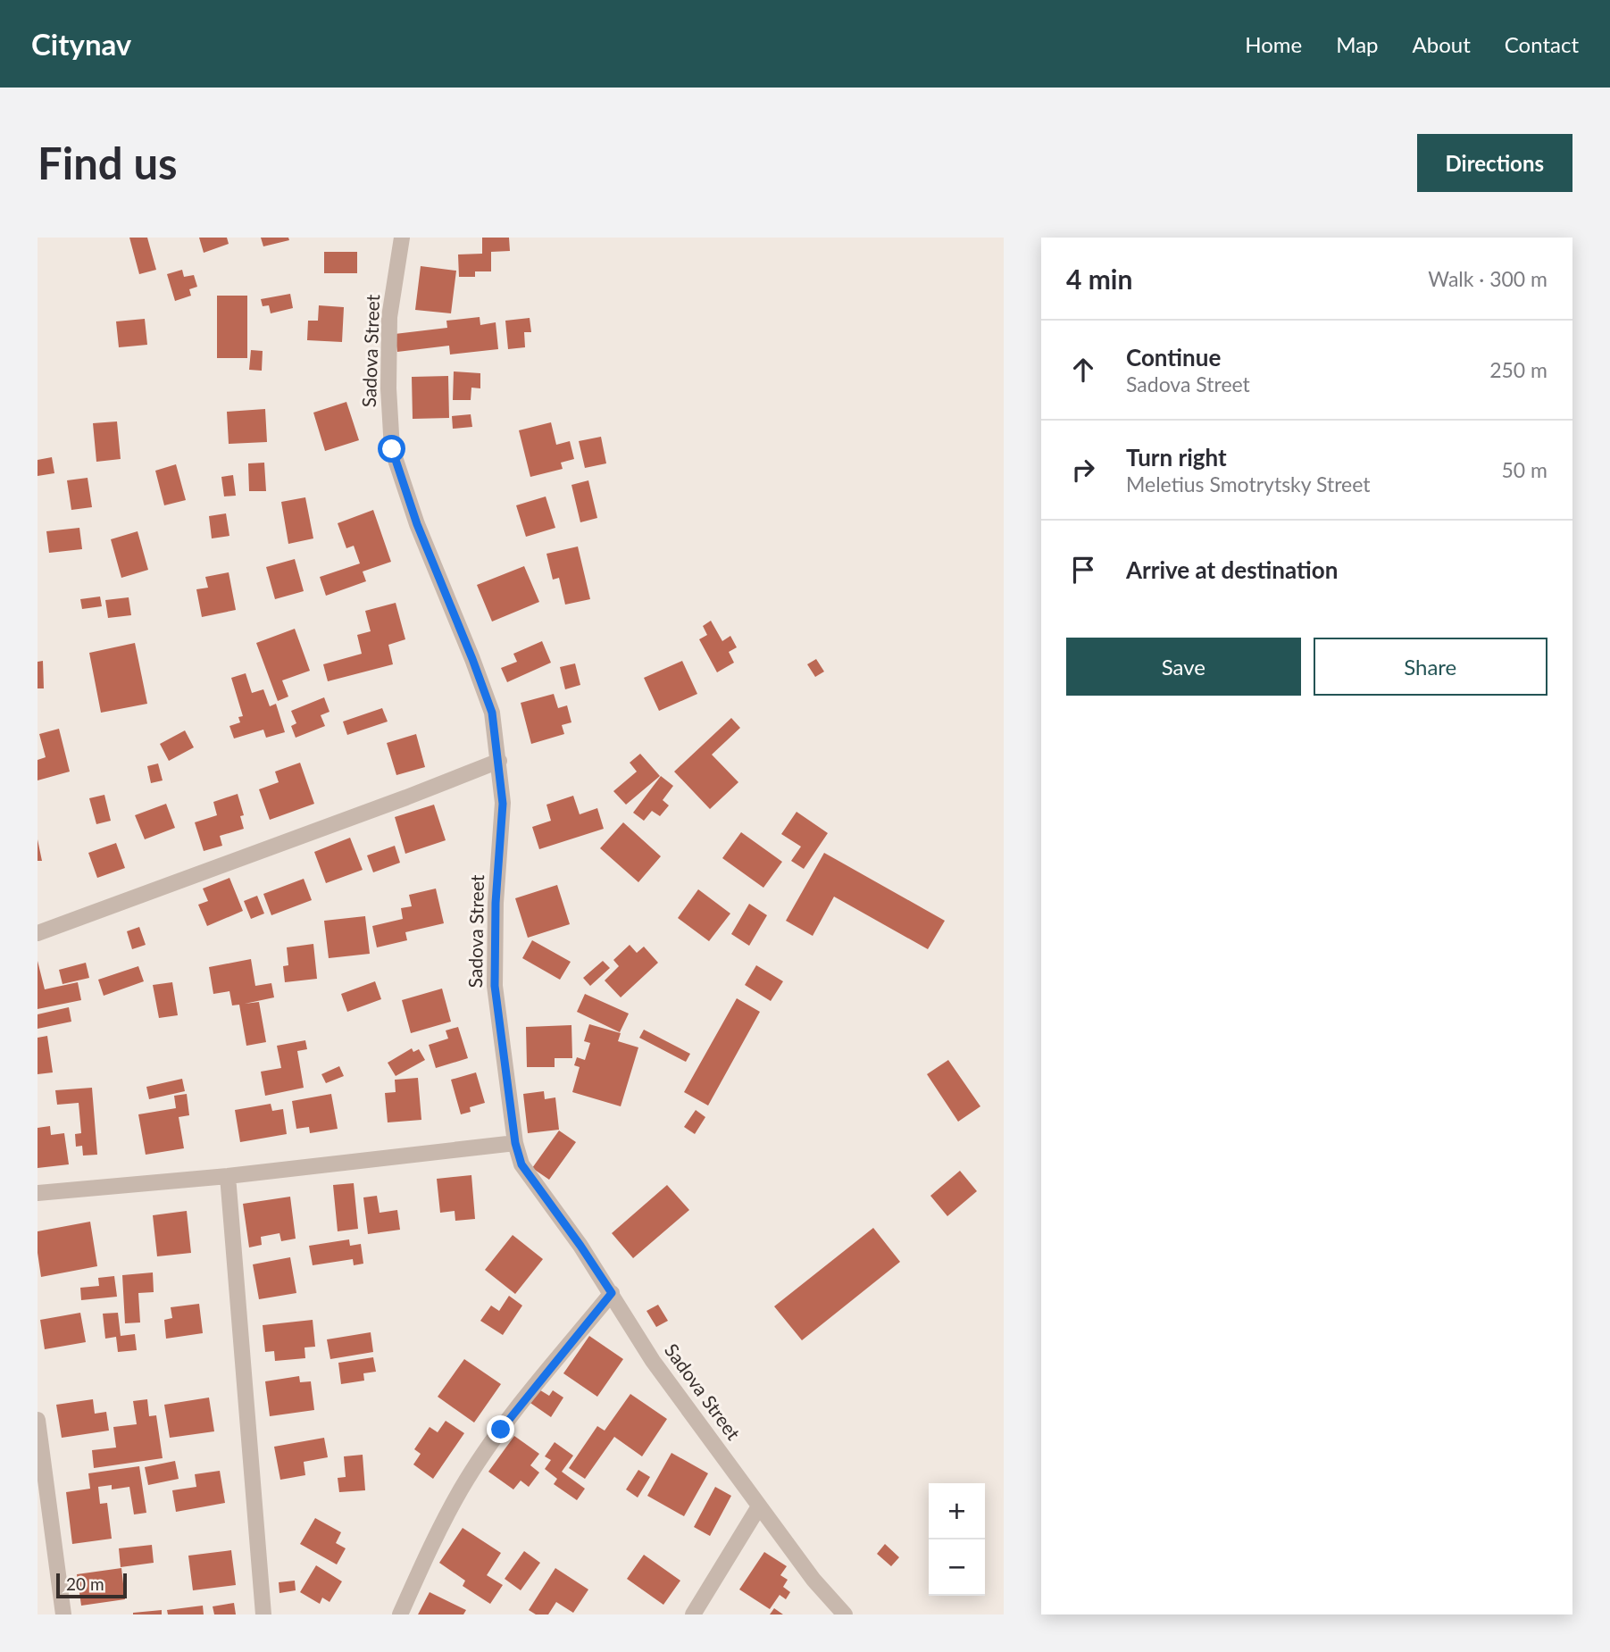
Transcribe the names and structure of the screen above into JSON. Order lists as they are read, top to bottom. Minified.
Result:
{"streets":{"street":["Sadova Street"]},"scale_bar":"20 m","page":{"header":"Citynav","nav":["Home","Map","About","Contact"],"buttons":["Directions",["Save","Share"]],"title":"Find us","heading":["4 min","Walk · 300 m"],"list":[["Continue","Sadova Street","250 m"],["Turn right","Meletius Smotrytsky Street","50 m"],"Arrive at destination"],"map_buttons":["+","−"],"scale":"20 m"}}
